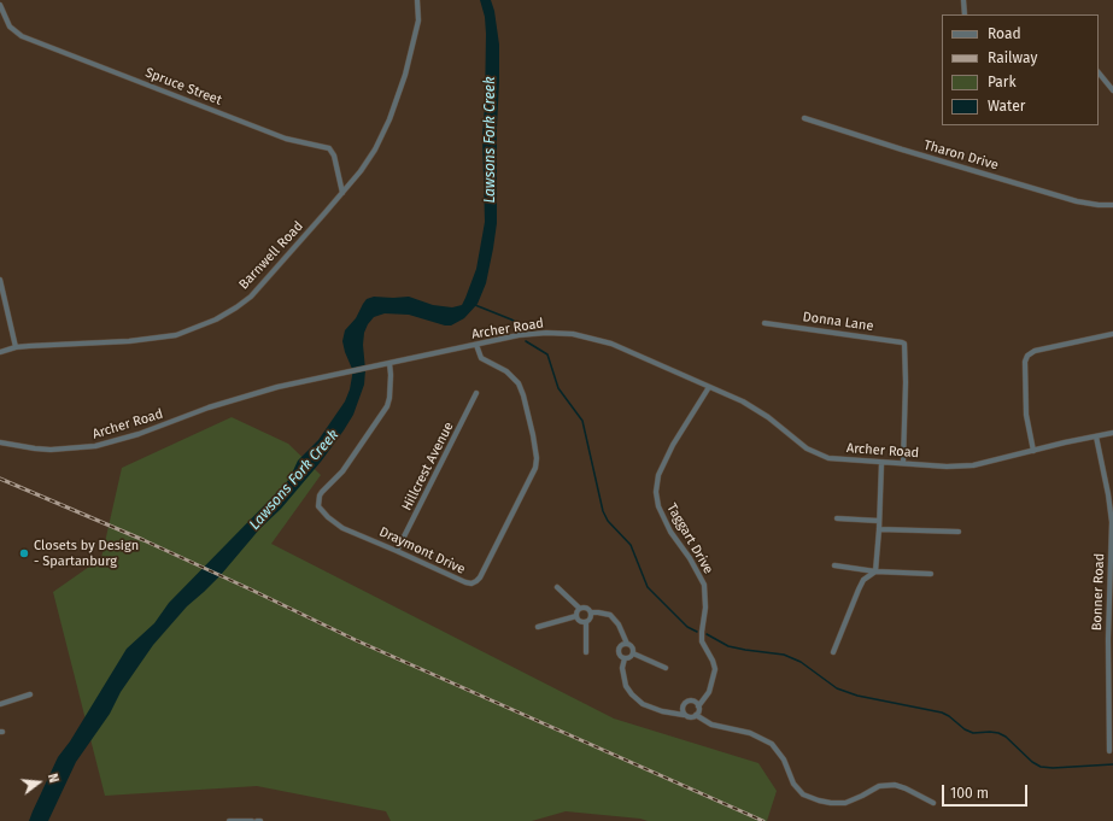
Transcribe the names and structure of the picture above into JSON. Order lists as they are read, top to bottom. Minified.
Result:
{"streets":{"street":["Spruce Street","Tharon Drive","Barnwell Road","Donna Lane","Archer Road","Hillcrest Avenue","Taggart Drive","Draymont Drive","Bonner Road"]},"crossings":[["Spruce Street","Barnwell Road"],["Donna Lane","Archer Road"],["Archer Road","Taggart Drive"],["Archer Road","Draymont Drive"],["Archer Road","Bonner Road"],["Hillcrest Avenue","Draymont Drive"]],"water":["Lawsons Fork Creek"],"places":["Closets by Design - Spartanburg"],"legend":["Road","Railway","Park","Water"],"scale_bar":"100 m","north":"right"}
